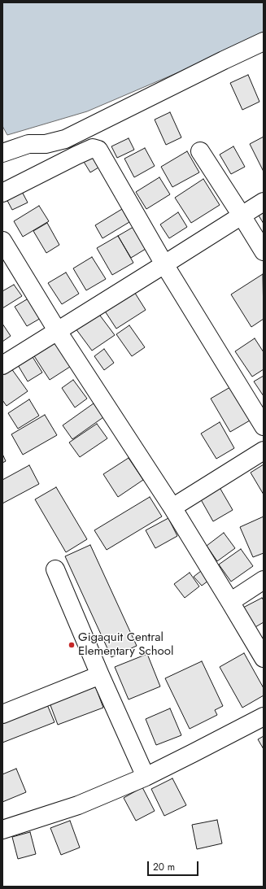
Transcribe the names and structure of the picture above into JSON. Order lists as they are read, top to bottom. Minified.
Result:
{"places":["Gigaquit Central Elementary School"],"scale_bar":"20 m"}
